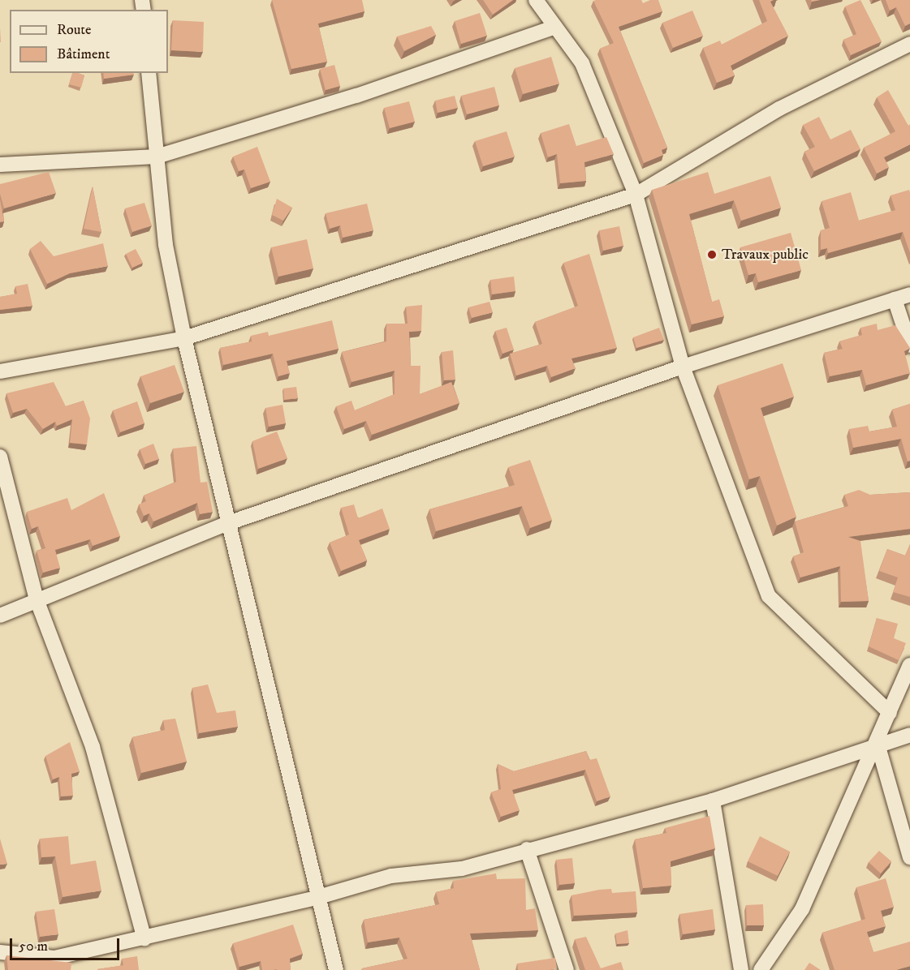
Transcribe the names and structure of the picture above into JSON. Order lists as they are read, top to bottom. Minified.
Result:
{"places":["Travaux public"],"legend":["Route","Bâtiment"],"scale_bar":"50 m"}
